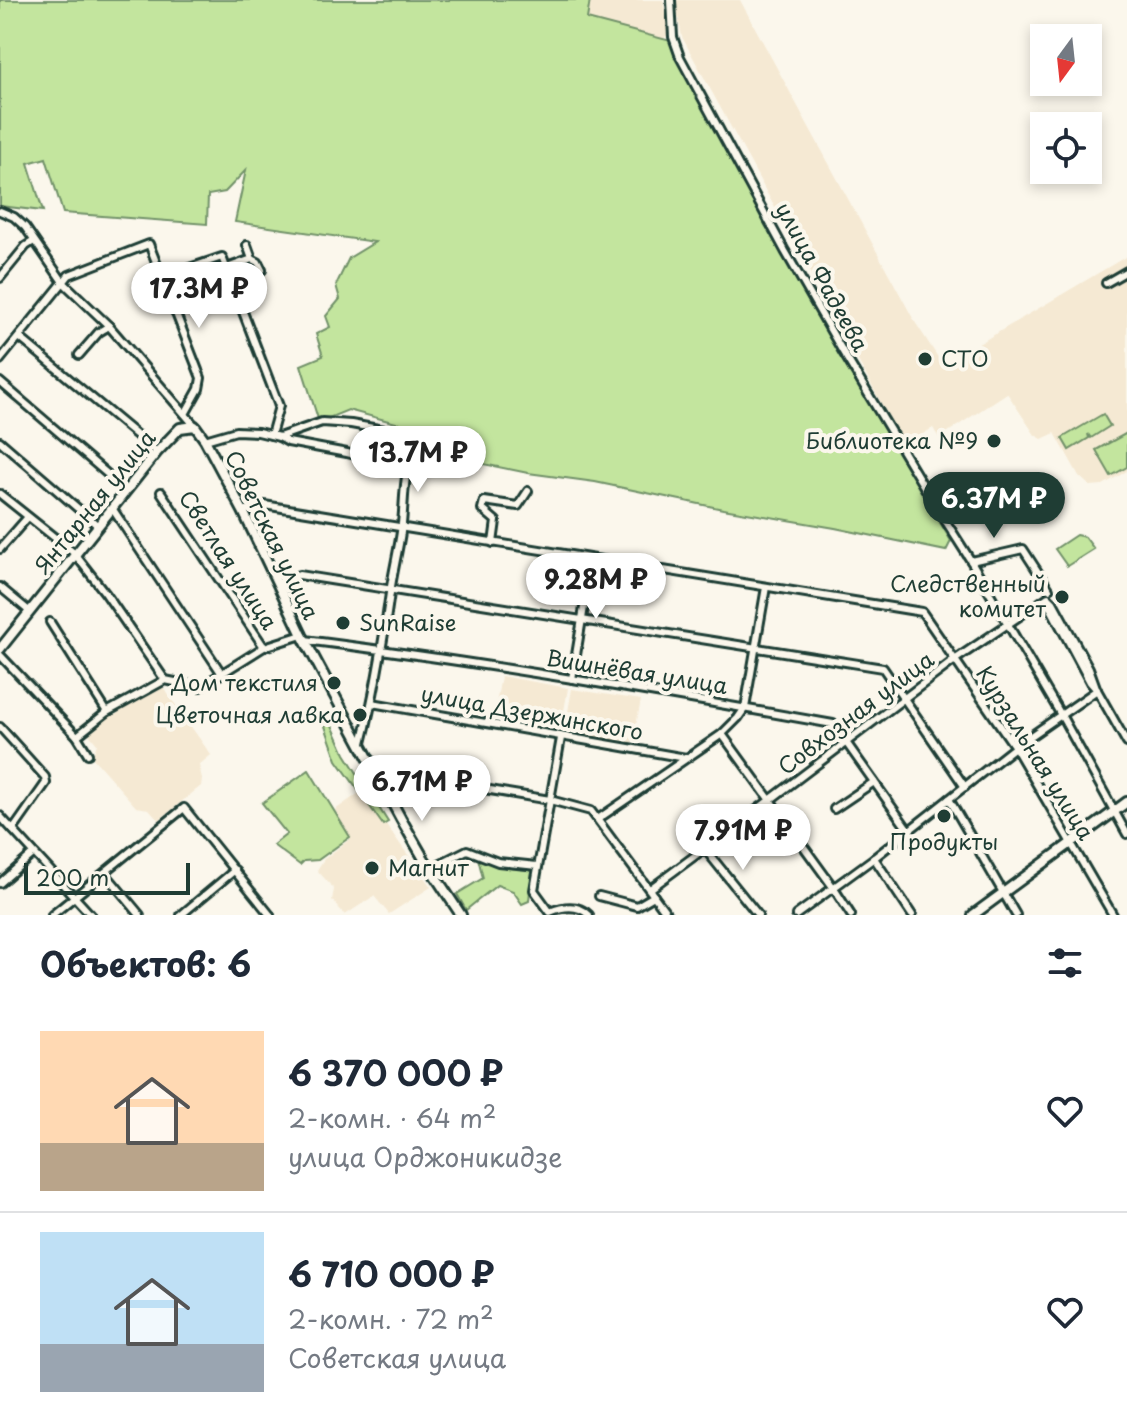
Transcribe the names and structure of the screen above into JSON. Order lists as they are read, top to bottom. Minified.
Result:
{"streets":{"street":["улица Фадеева","Янтарная улица","Советская улица","Светлая улица","Вишнёвая улица","улица Дзержинского","Совхозная улица","Курзальная улица"]},"crossings":[["улица Фадеева","Совхозная улица"],["Янтарная улица","Советская улица"],["Советская улица","Вишнёвая улица"],["Вишнёвая улица","Совхозная улица"],["Совхозная улица","Курзальная улица"]],"places":["СТО","Библиотека №9","Следственный комитет","SunRaise","Дом текстиля","Цветочная лавка","Продукты","Магнит"],"scale_bar":"200 m","north":"bottom","page":{"price":["17.3M ₽","13.7M ₽","6.37M ₽","9.28M ₽","6.71M ₽","7.91M ₽"],"scale":"200 m","heading":"Объектов: 6","list":[{"name":"6 370 000 ₽","note":"2-комн. · 64 m² · улица Орджоникидзе"},{"name":"6 710 000 ₽","note":"2-комн. · 72 m² · Советская улица"}]}}
